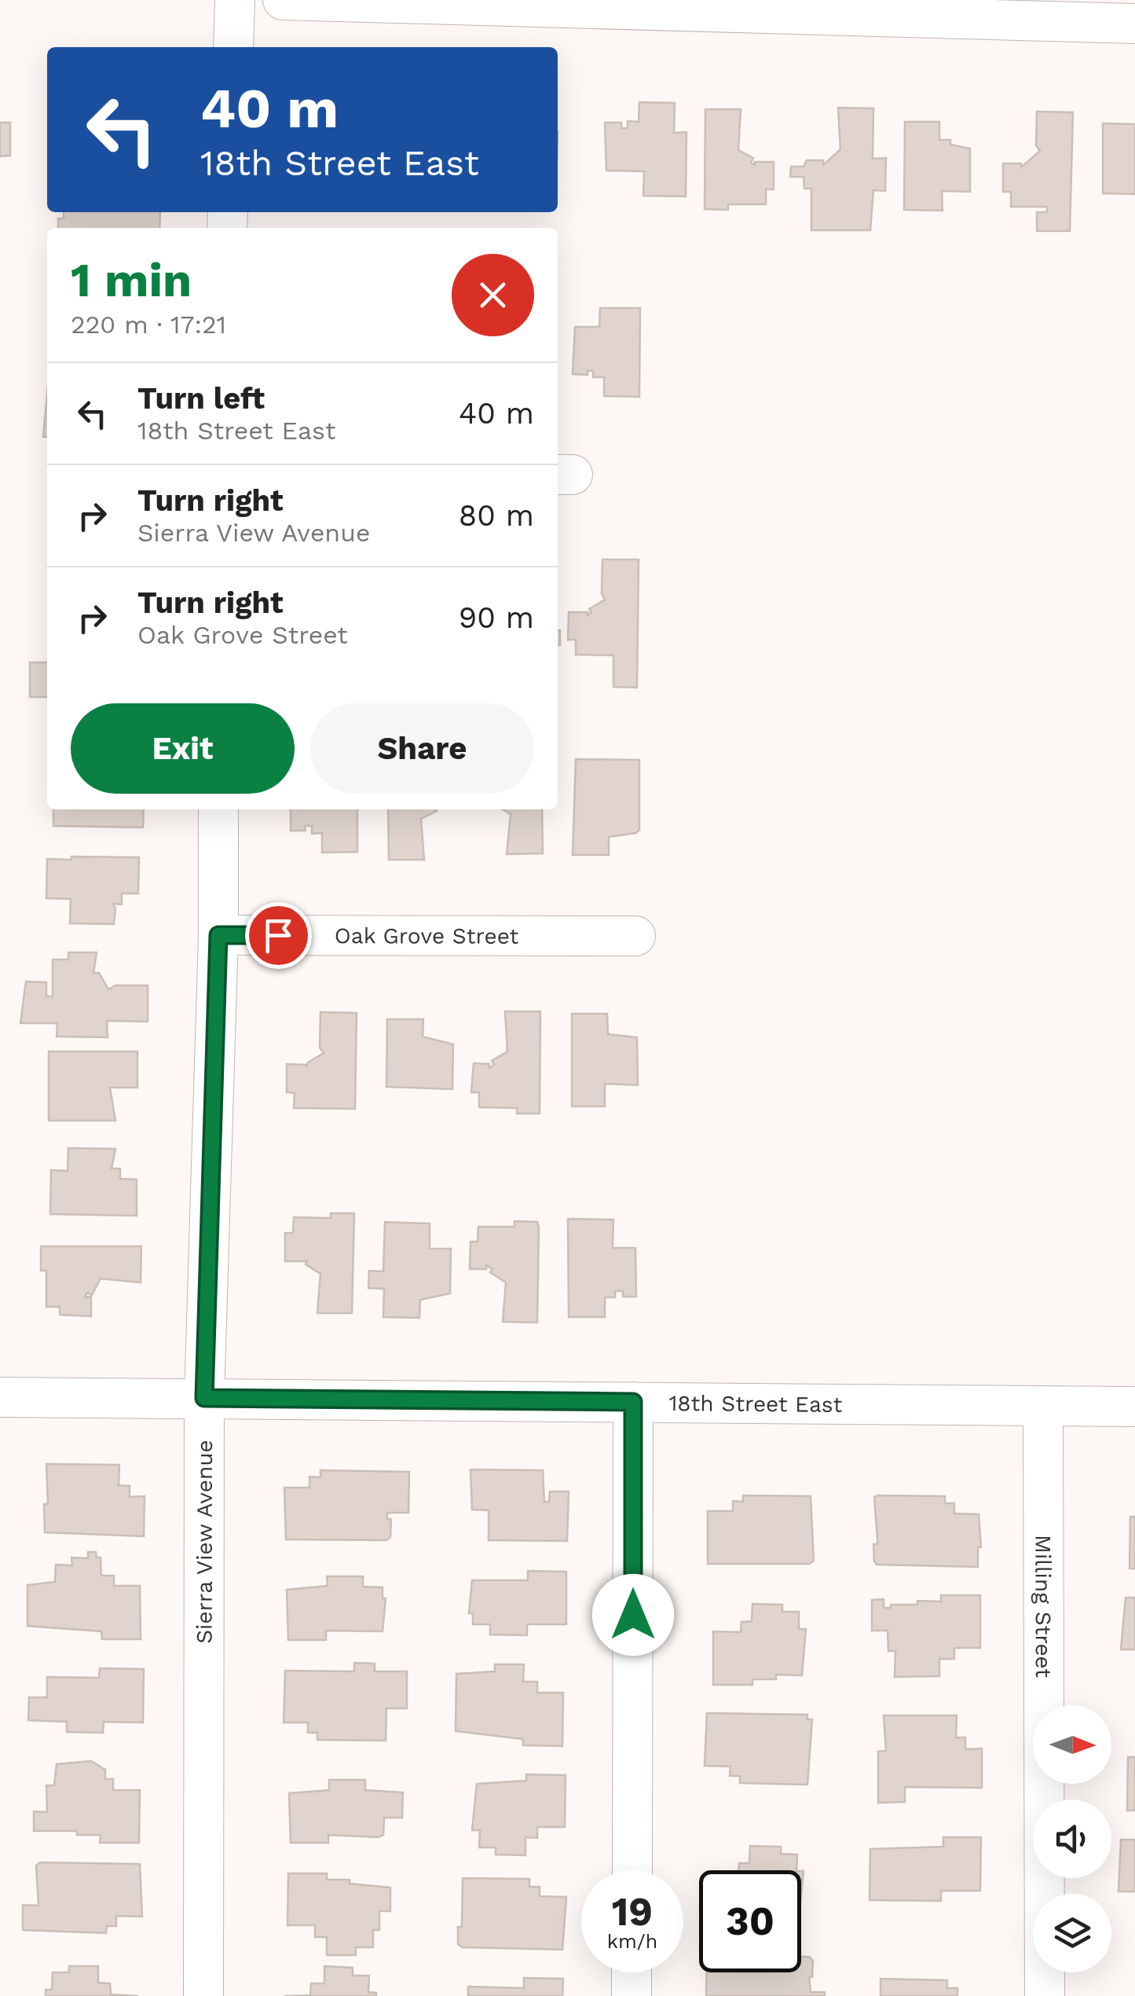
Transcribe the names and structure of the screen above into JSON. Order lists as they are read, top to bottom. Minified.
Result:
{"streets":{"street":["Oak Grove Street","18th Street East","Sierra View Avenue","Milling Street"]},"crossings":[["Oak Grove Street","Sierra View Avenue"],["18th Street East","Sierra View Avenue"],["18th Street East","Milling Street"]],"north":"right","page":{"turn":["40 m","18th Street East"],"heading":["1 min","220 m · 17:21"],"list":[{"name":"Turn left","note":"18th Street East","value":"40 m"},{"name":"Turn right","note":"Sierra View Avenue","value":"80 m"},{"name":"Turn right","note":"Oak Grove Street","value":"90 m"}],"buttons":["Exit","Share"],"speed":"19 km/h","limit":"30"}}
